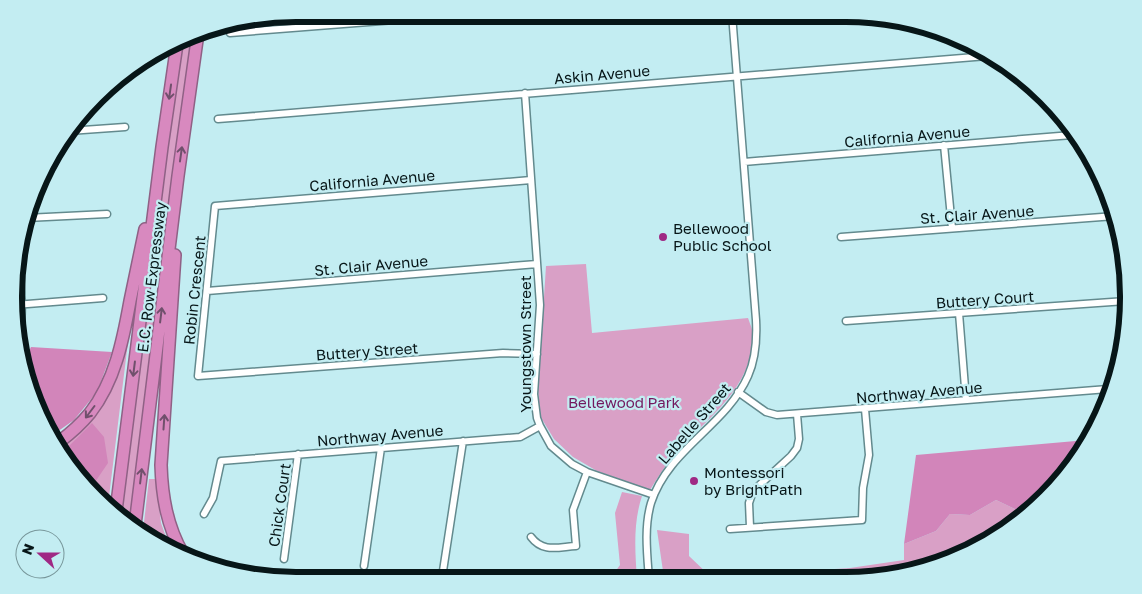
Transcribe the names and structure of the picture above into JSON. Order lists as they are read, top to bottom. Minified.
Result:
{"streets":{"highway":["E.C. Row Expressway"],"street":["Askin Avenue","California Avenue","St. Clair Avenue","Robin Crescent","Buttery Court","Youngstown Street","Buttery Street","Northway Avenue","Labelle Street","Chick Court"]},"crossings":[["Askin Avenue","Youngstown Street"],["Askin Avenue","Labelle Street"],["California Avenue","Robin Crescent"],["California Avenue","Youngstown Street"],["California Avenue","Labelle Street"],["St. Clair Avenue","Robin Crescent"],["St. Clair Avenue","Youngstown Street"],["Robin Crescent","Buttery Street"],["Youngstown Street","Buttery Street"],["Youngstown Street","Northway Avenue"],["Youngstown Street","Labelle Street"],["Northway Avenue","Labelle Street"],["Northway Avenue","Chick Court"]],"parks":["Bellewood Park"],"places":["Bellewood Public School","Montessori by BrightPath"],"north":"left"}
